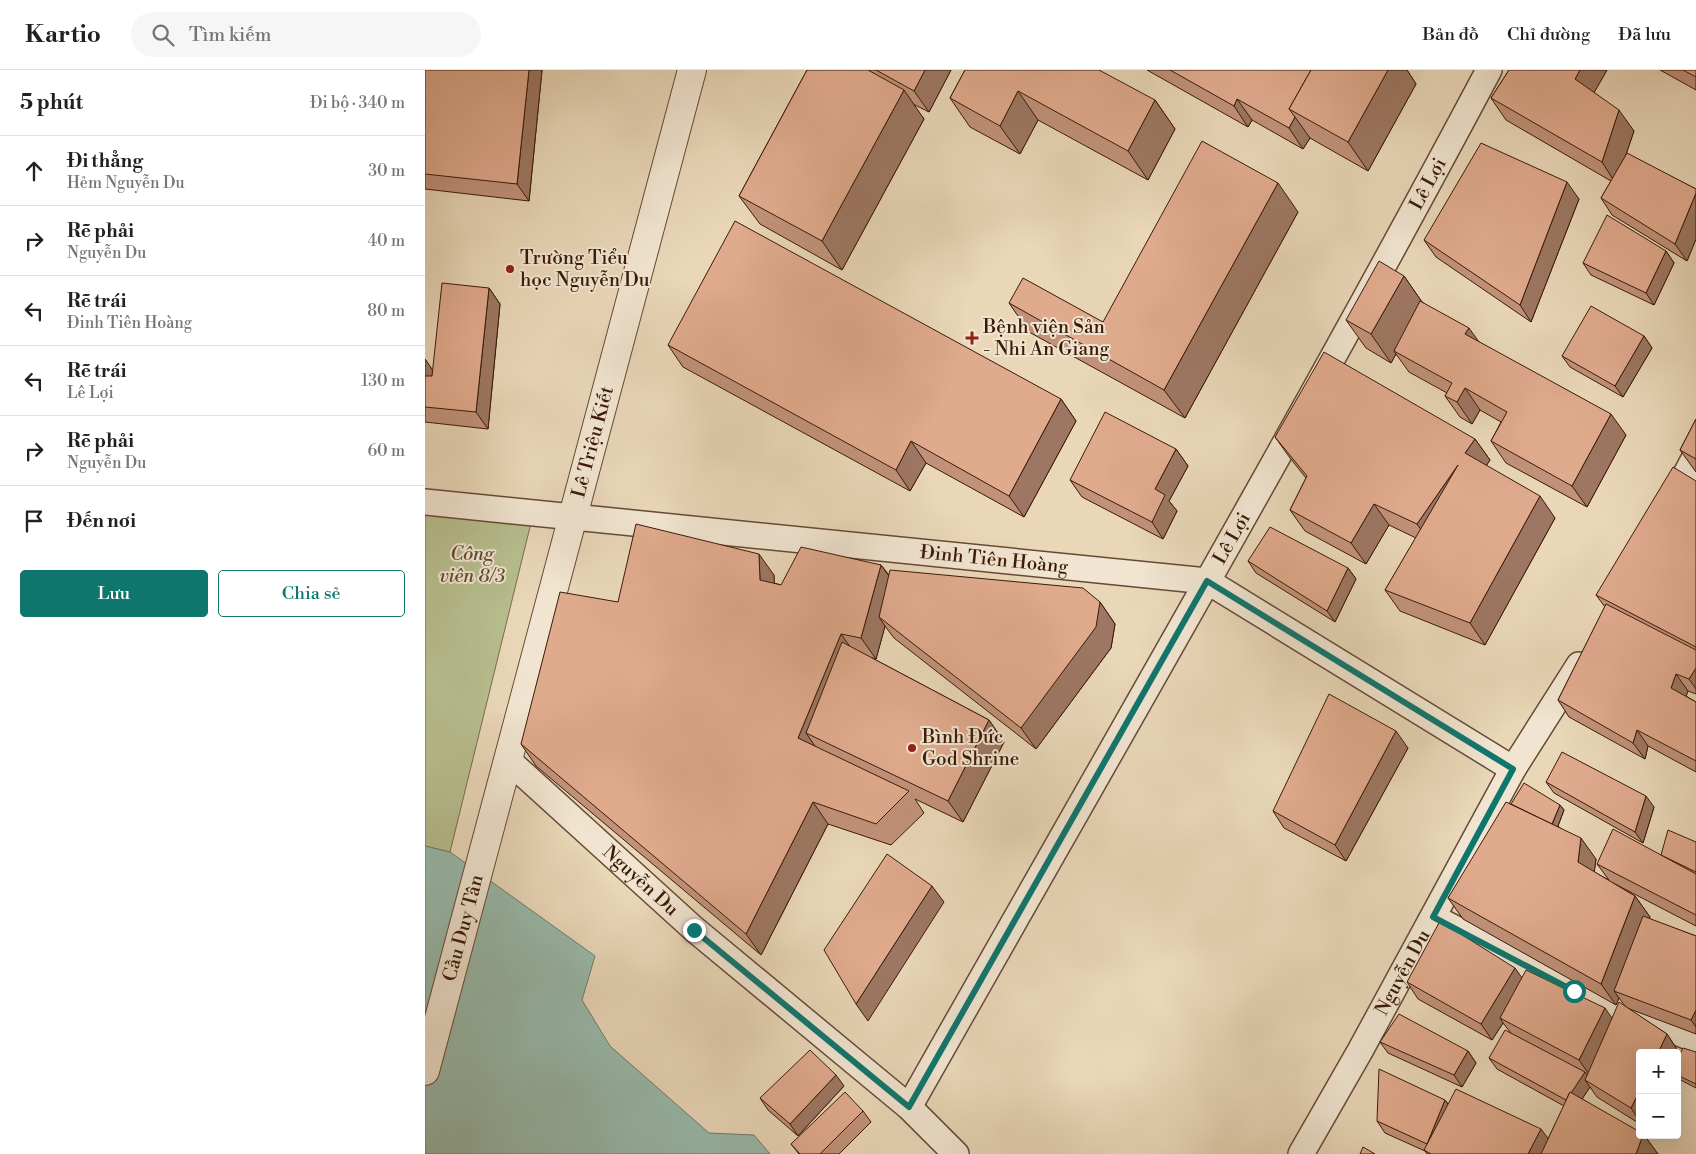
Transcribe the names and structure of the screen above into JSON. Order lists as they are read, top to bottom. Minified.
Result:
{"streets":{"street":["Lê Lợi","Lê Triệu Kiết","Đinh Tiên Hoàng","Nguyễn Du","Cầu Duy Tân"]},"crossings":[["Lê Lợi","Đinh Tiên Hoàng"],["Lê Lợi","Nguyễn Du"],["Lê Triệu Kiết","Đinh Tiên Hoàng"],["Lê Triệu Kiết","Nguyễn Du"],["Lê Triệu Kiết","Cầu Duy Tân"],["Đinh Tiên Hoàng","Nguyễn Du"]],"parks":["Công viên 8/3"],"places":{"other":["Trường Tiểu học Nguyễn Du","Bình Đức God Shrine"],"health":["Bệnh viện Sản - Nhi An Giang"]},"page":{"header":"Kartio","search":"Tìm kiếm","nav":["Bản đồ","Chỉ đường","Đã lưu"],"heading":["5 phút","Đi bộ · 340 m"],"list":[["Đi thẳng","Hẻm Nguyễn Du","30 m"],["Rẽ phải","Nguyễn Du","40 m"],["Rẽ trái","Đinh Tiên Hoàng","80 m"],["Rẽ trái","Lê Lợi","130 m"],["Rẽ phải","Nguyễn Du","60 m"],"Đến nơi"],"buttons":["Lưu","Chia sẻ"],"map_buttons":["+","−"]}}
